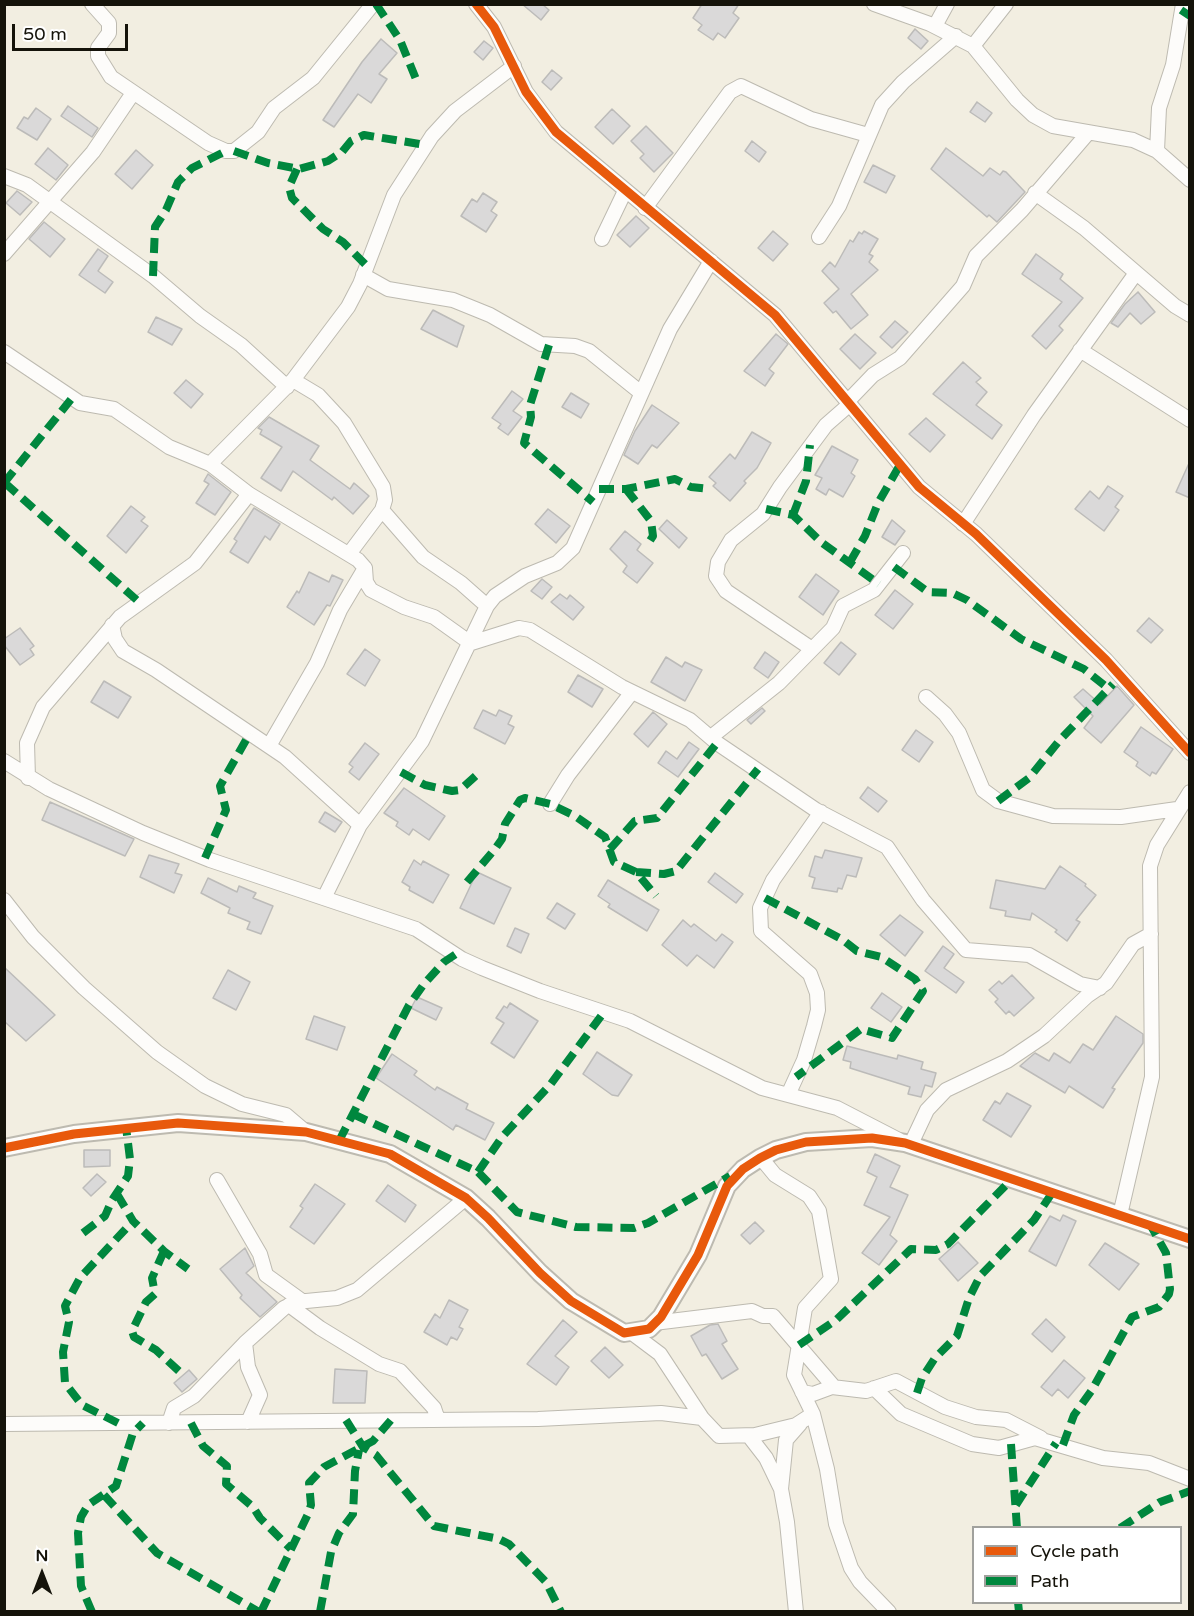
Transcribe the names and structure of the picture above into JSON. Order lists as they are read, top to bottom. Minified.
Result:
{"legend":["Cycle path","Path"],"scale_bar":"50 m","north":"top"}
